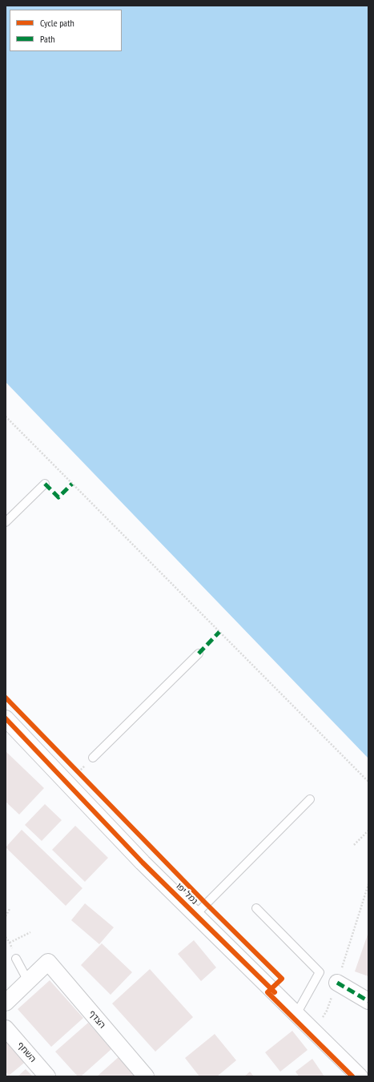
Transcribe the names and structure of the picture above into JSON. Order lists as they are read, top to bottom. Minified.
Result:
{"streets":{"street":["נמל יפו","הצדף","השחף"]},"legend":["Cycle path","Path"]}
